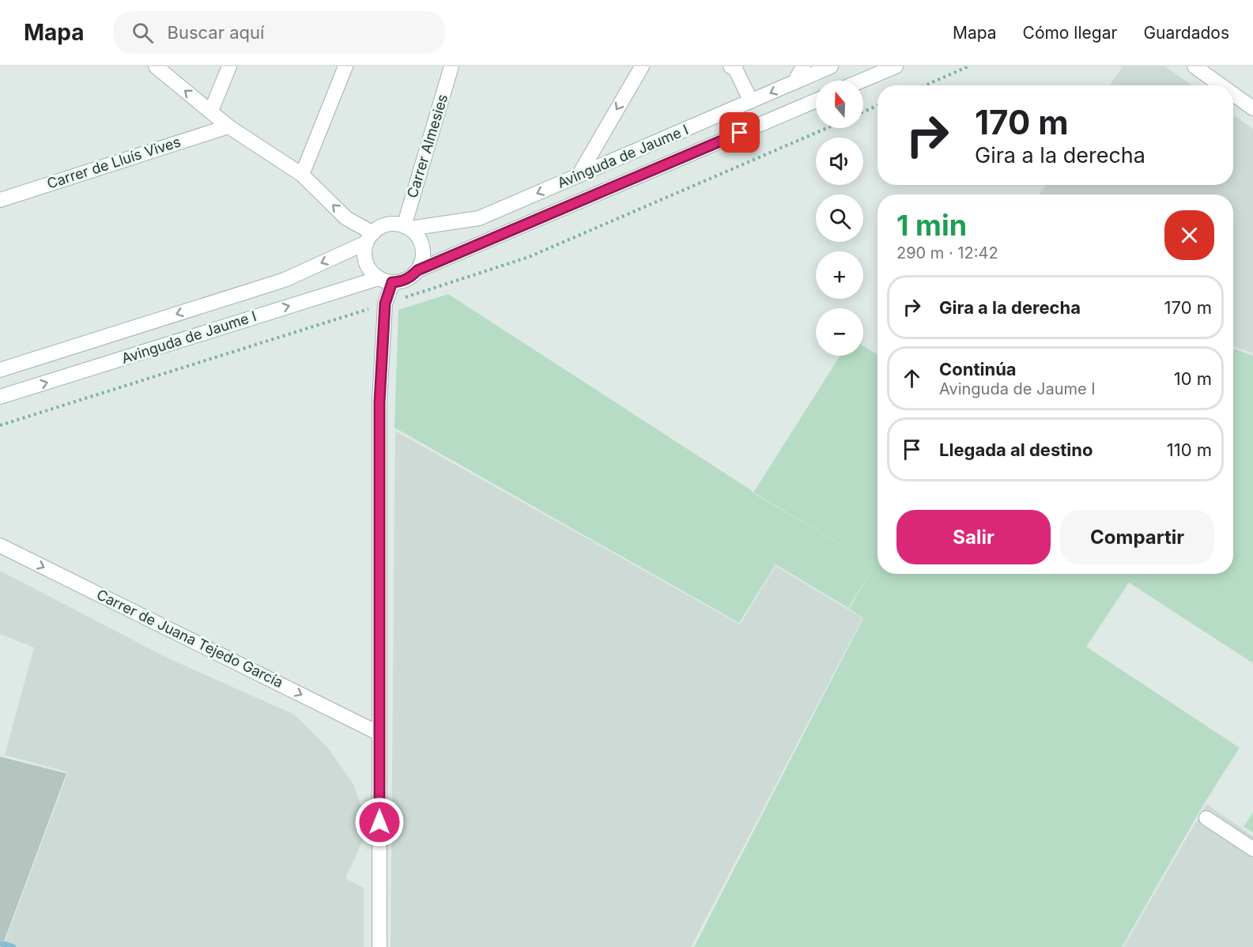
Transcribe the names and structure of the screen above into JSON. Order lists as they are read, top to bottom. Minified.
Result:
{"streets":{"street":["Carrer Almesies","Avinguda de Jaume I","Carrer de Lluís Vives","Carrer de Juana Tejedo García"]},"crossings":[["Carrer Almesies","Avinguda de Jaume I"]],"one_way":["Carrer de Juana Tejedo García"],"north":"top","page":{"header":"Mapa","search":"Buscar aquí","nav":["Mapa","Cómo llegar","Guardados"],"map_buttons":["+","−"],"turn":["170 m","Gira a la derecha"],"heading":["1 min","290 m · 12:42"],"list":[{"name":"Gira a la derecha","value":"170 m"},{"name":"Continúa","note":"Avinguda de Jaume I","value":"10 m"},{"name":"Llegada al destino","value":"110 m"}],"buttons":["Salir","Compartir"]}}
